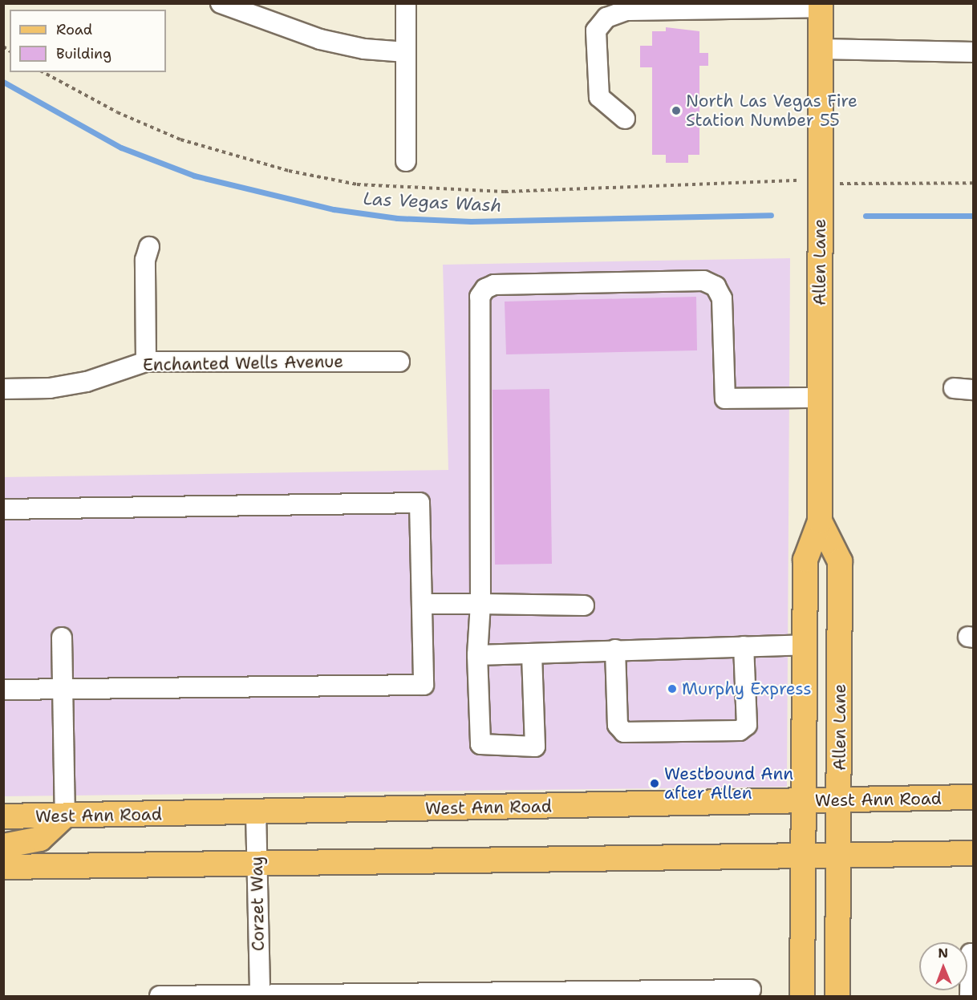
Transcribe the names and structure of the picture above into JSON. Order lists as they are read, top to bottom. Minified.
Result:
{"streets":{"main road":["Allen Lane","West Ann Road"],"street":["Enchanted Wells Avenue","Corzet Way"]},"crossings":[["Allen Lane","West Ann Road"],["West Ann Road","Corzet Way"]],"water":["Las Vegas Wash"],"places":["North Las Vegas Fire Station Number 55","Murphy Express","Westbound Ann after Allen"],"legend":["Road","Building"],"north":"top"}
